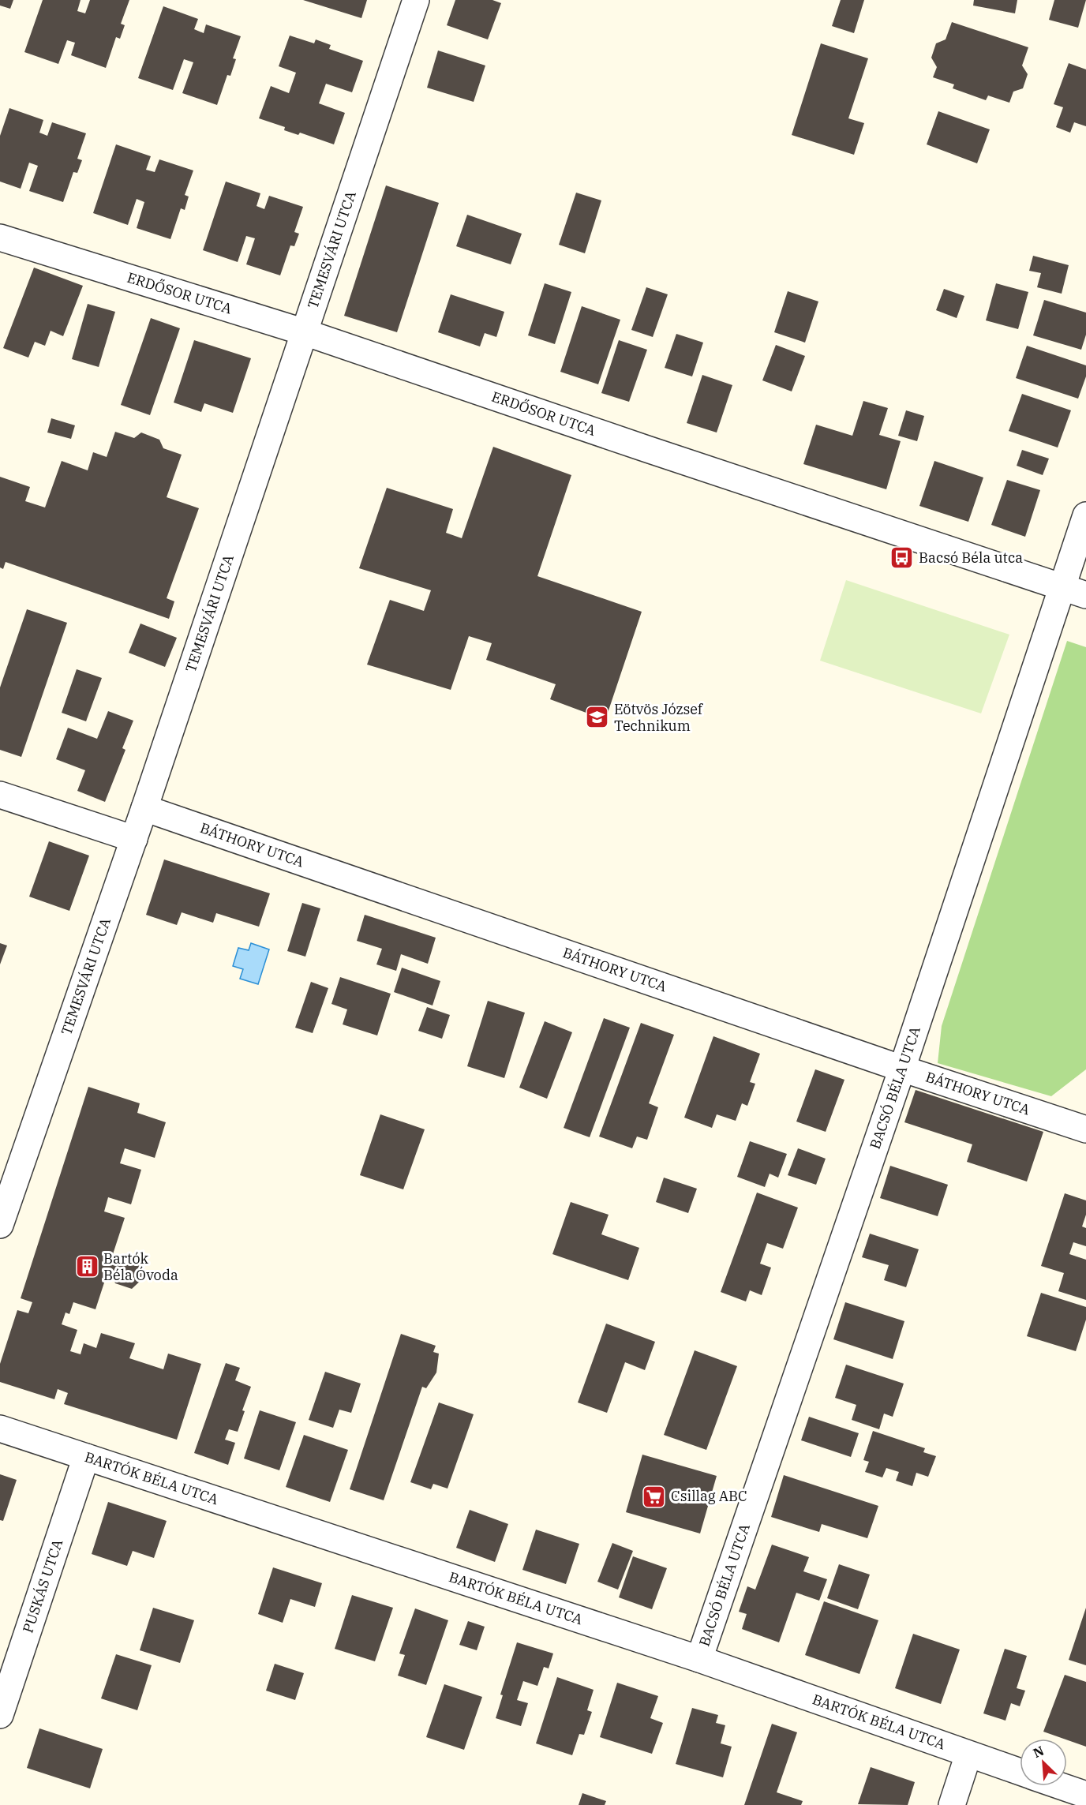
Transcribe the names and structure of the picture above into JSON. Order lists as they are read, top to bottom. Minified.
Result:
{"streets":{"street":["TEMESVÁRI UTCA","ERDŐSOR UTCA","BÁTHORY UTCA","BACSÓ BÉLA UTCA","BARTÓK BÉLA UTCA","PUSKÁS UTCA"]},"crossings":[["TEMESVÁRI UTCA","ERDŐSOR UTCA"],["TEMESVÁRI UTCA","BÁTHORY UTCA"],["ERDŐSOR UTCA","BACSÓ BÉLA UTCA"],["BÁTHORY UTCA","BACSÓ BÉLA UTCA"],["BACSÓ BÉLA UTCA","BARTÓK BÉLA UTCA"],["BARTÓK BÉLA UTCA","PUSKÁS UTCA"]],"places":{"bus stop":["Bacsó Béla utca"],"school or university":["Eötvös József Technikum"],"building":["Bartók Béla Óvoda"],"supermarket":["Csillag ABC"]},"north":"top left"}
